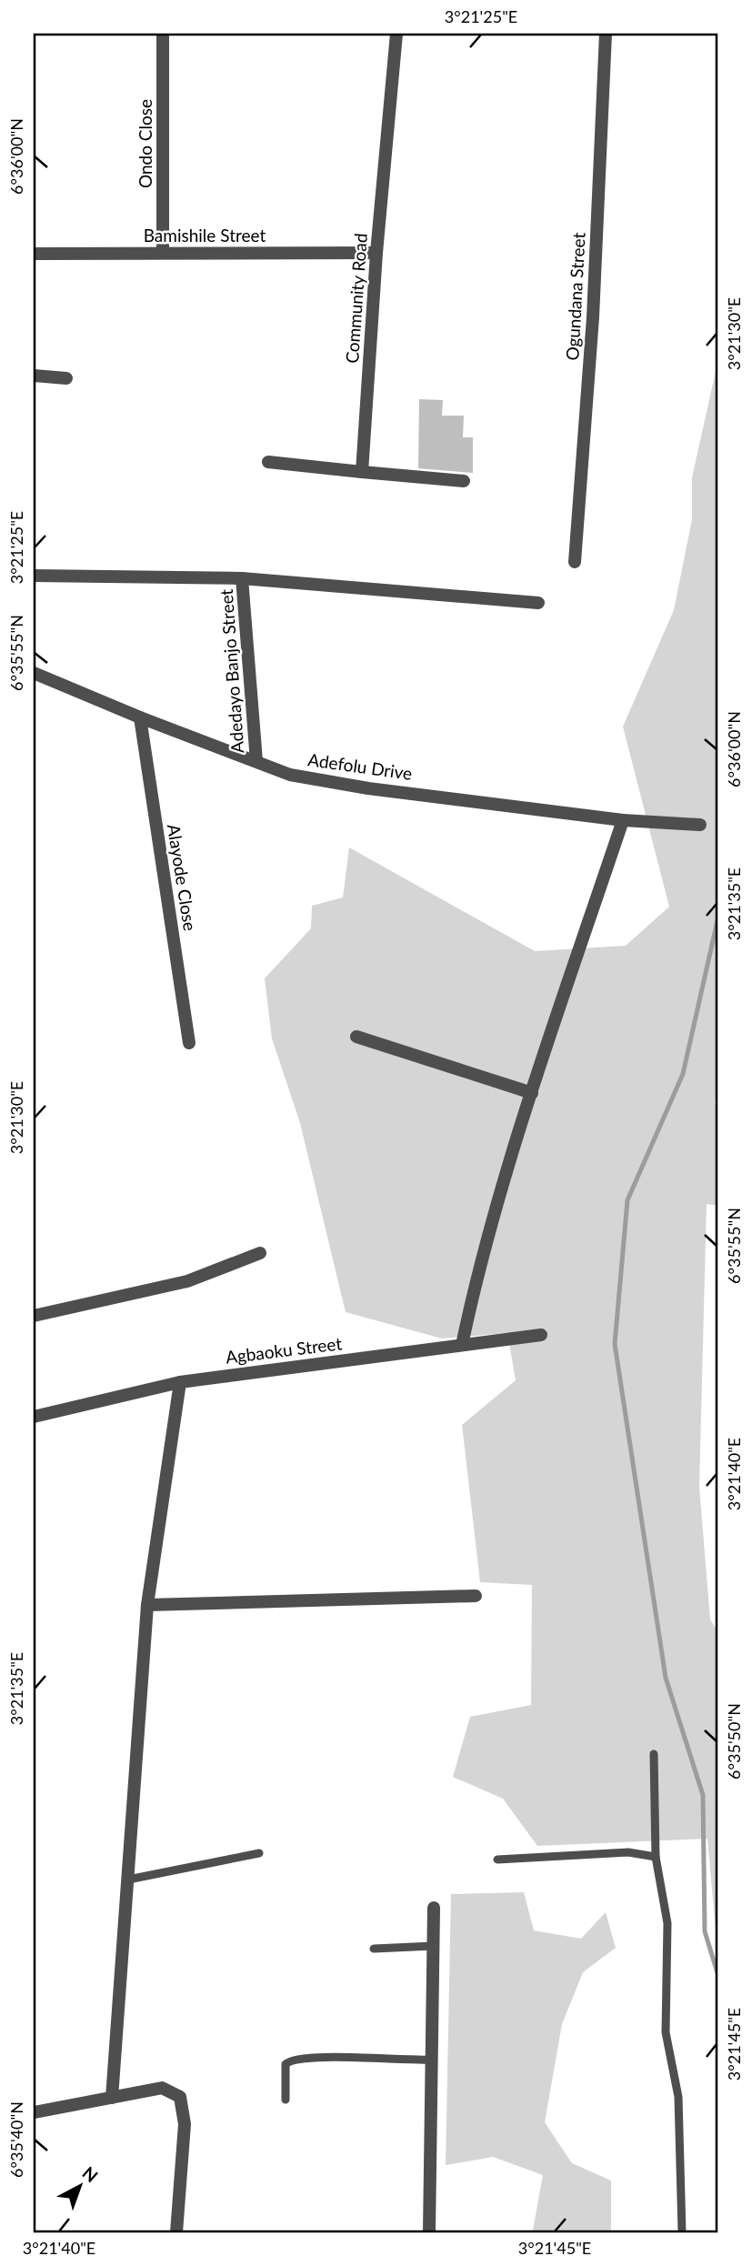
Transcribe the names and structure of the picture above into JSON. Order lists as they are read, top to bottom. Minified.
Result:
{"streets":{"street":["Ondo Close","Bamishile Street","Ogundana Street","Community Road","Adedayo Banjo Street","Adefolu Drive","Alayode Close","Agbaoku Street"]},"crossings":[["Ondo Close","Bamishile Street"],["Bamishile Street","Community Road"],["Adedayo Banjo Street","Adefolu Drive"],["Adefolu Drive","Alayode Close"]],"north":"top right","coordinates":["3°21'25\"E","6°36'00\"N","3°21'30\"E","6°35'55\"N","3°21'35\"E","3°21'40\"E","6°35'50\"N","3°21'45\"E","6°35'40\"N"]}
